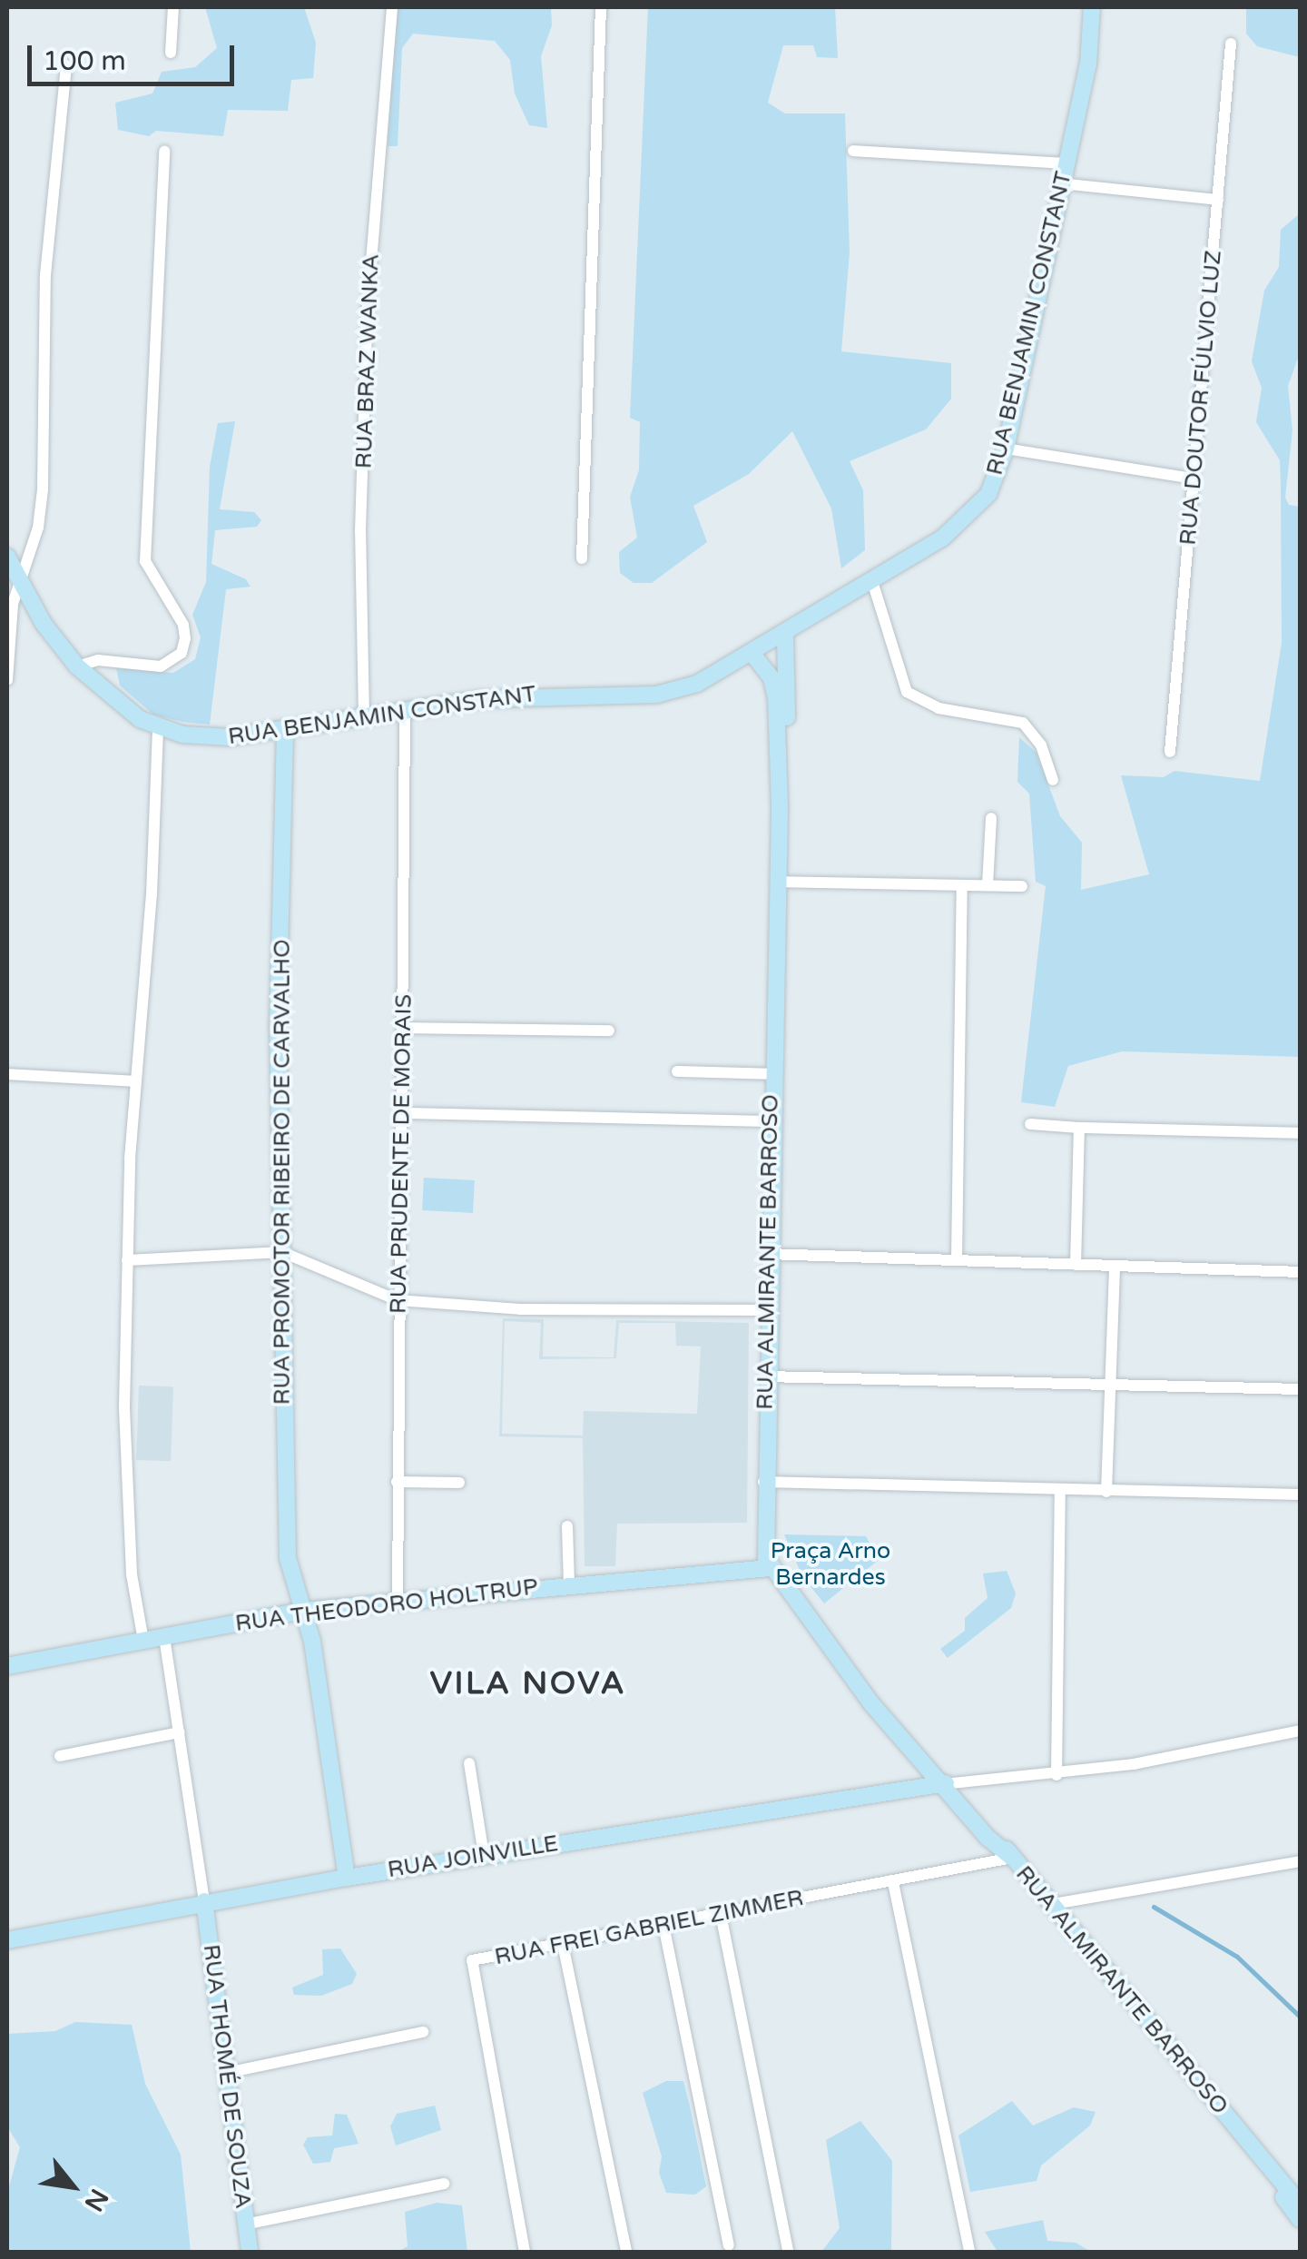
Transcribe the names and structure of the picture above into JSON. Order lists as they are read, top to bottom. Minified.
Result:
{"streets":{"main road":["RUA BENJAMIN CONSTANT","RUA PROMOTOR RIBEIRO DE CARVALHO","RUA ALMIRANTE BARROSO","RUA THEODORO HOLTRUP","RUA JOINVILLE","RUA THOMÉ DE SOUZA"],"street":["RUA BRAZ WANKA","RUA DOUTOR FÚLVIO LUZ","RUA PRUDENTE DE MORAIS","RUA FREI GABRIEL ZIMMER"]},"crossings":[["RUA BENJAMIN CONSTANT","RUA BRAZ WANKA"],["RUA BENJAMIN CONSTANT","RUA PRUDENTE DE MORAIS"],["RUA BENJAMIN CONSTANT","RUA PROMOTOR RIBEIRO DE CARVALHO"],["RUA BENJAMIN CONSTANT","RUA ALMIRANTE BARROSO"],["RUA PRUDENTE DE MORAIS","RUA THEODORO HOLTRUP"],["RUA PROMOTOR RIBEIRO DE CARVALHO","RUA THEODORO HOLTRUP"],["RUA PROMOTOR RIBEIRO DE CARVALHO","RUA JOINVILLE"],["RUA ALMIRANTE BARROSO","RUA THEODORO HOLTRUP"],["RUA ALMIRANTE BARROSO","RUA JOINVILLE"],["RUA ALMIRANTE BARROSO","RUA FREI GABRIEL ZIMMER"],["RUA JOINVILLE","RUA THOMÉ DE SOUZA"]],"districts":["VILA NOVA"],"parks":["Praça Arno Bernardes"],"scale_bar":"100 m","north":"bottom right"}
